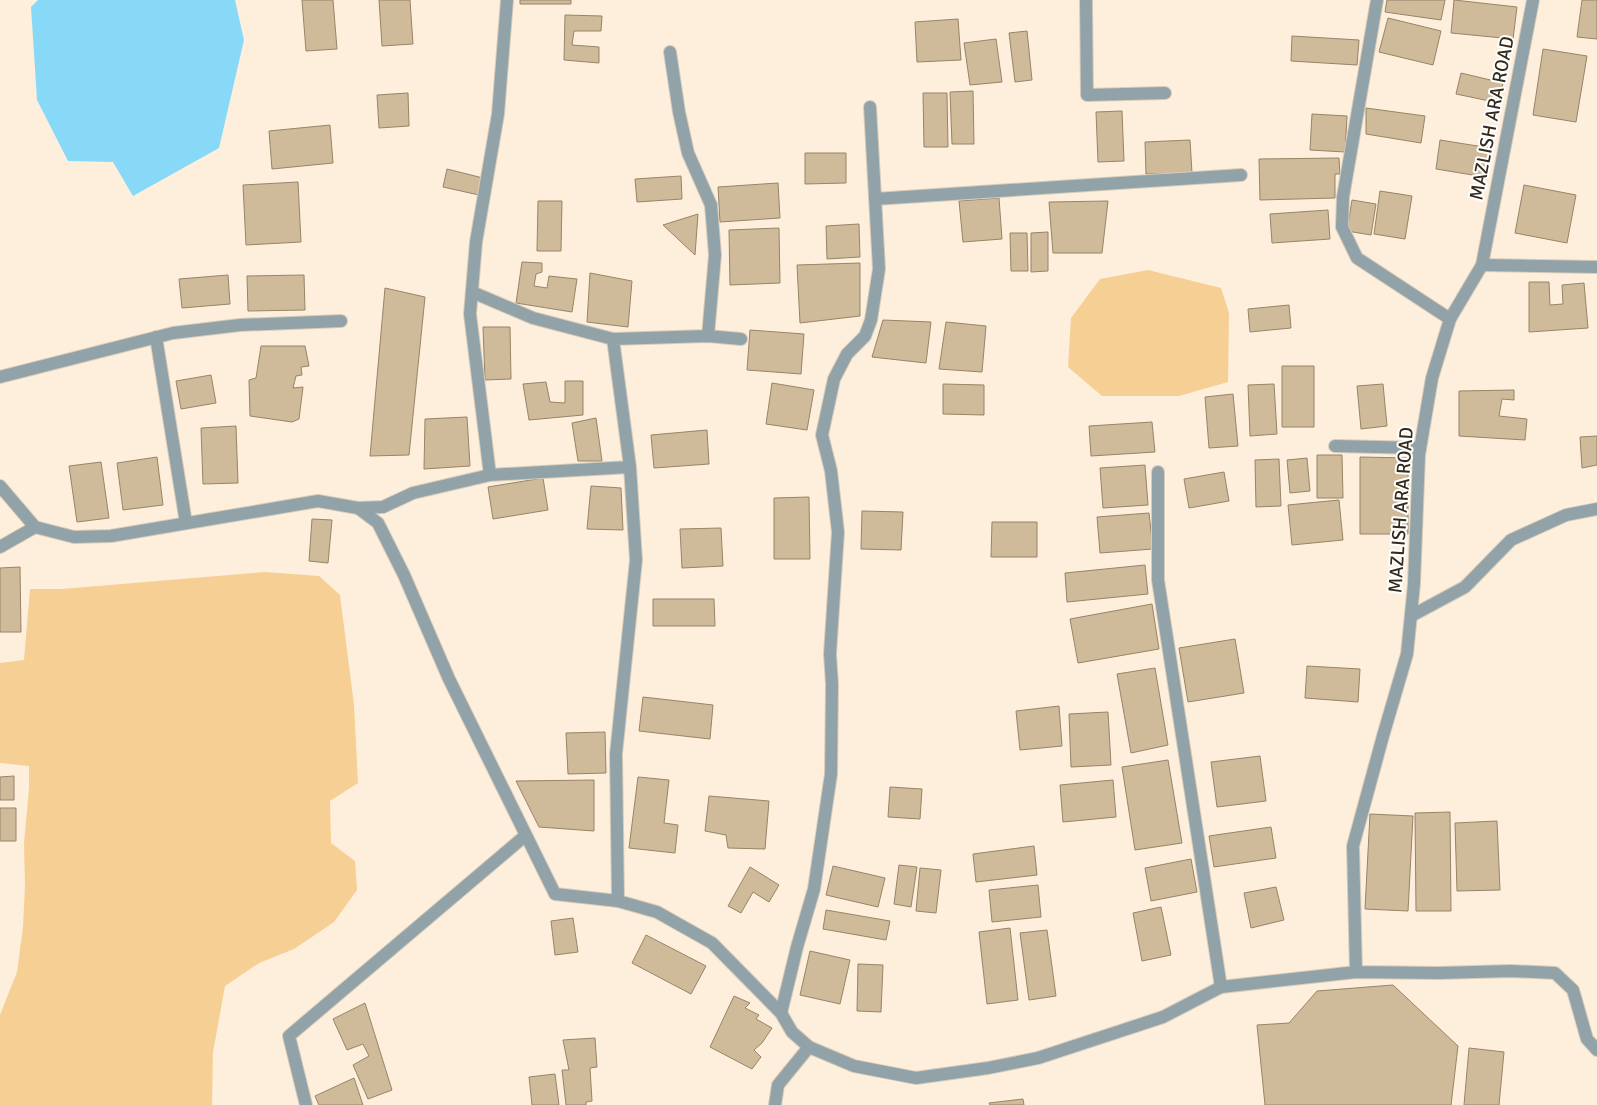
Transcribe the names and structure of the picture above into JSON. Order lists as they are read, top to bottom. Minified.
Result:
{"streets":{"street":["MAZLISH ARA ROAD"]}}
